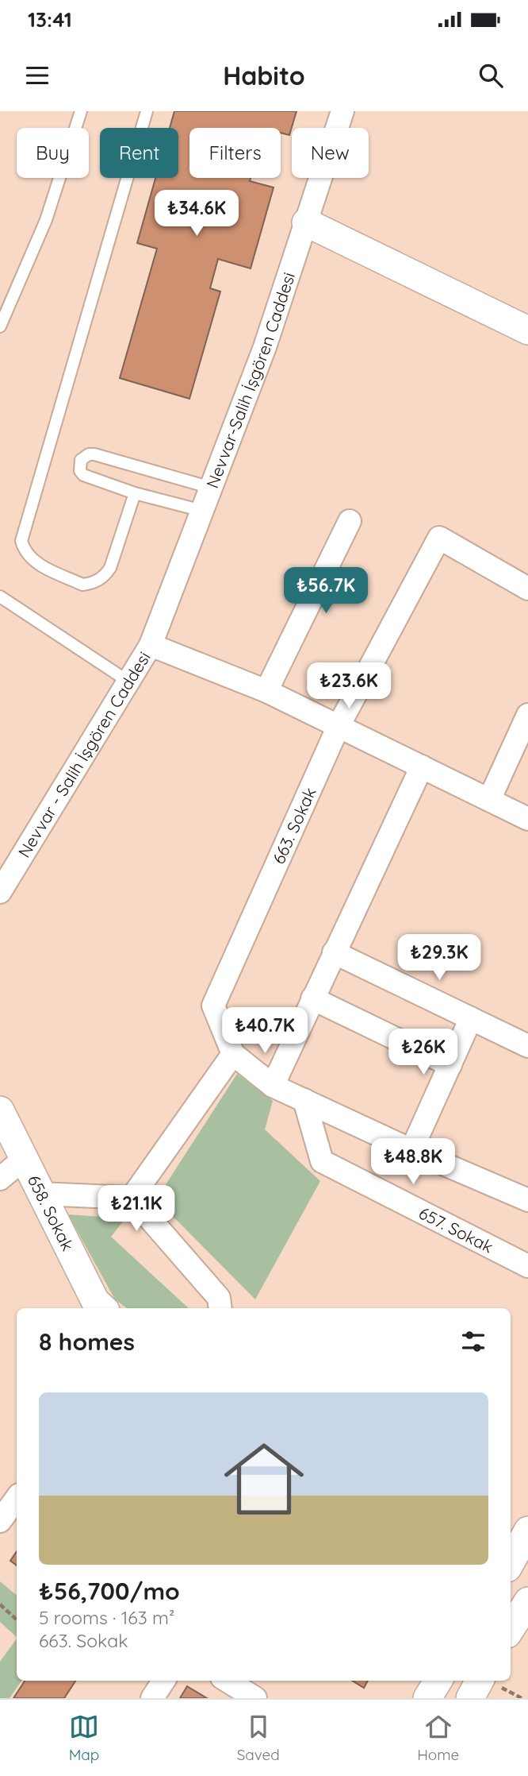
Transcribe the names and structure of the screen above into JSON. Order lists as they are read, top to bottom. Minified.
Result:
{"streets":{"street":["Nevvar-Salih İşgören Caddesi","Nevvar - Salih İşgören Caddesi","663. Sokak","658. Sokak","657. Sokak"]},"crossings":[["Nevvar-Salih İşgören Caddesi","Nevvar - Salih İşgören Caddesi"]],"page":{"status":"13:41","header":"Habito","chip":["Buy","Rent","Filters","New"],"price":["₺34.6K","₺56.7K","₺23.6K","₺29.3K","₺40.7K","₺26K","₺48.8K","₺21.1K"],"heading":"8 homes","list":[{"name":"₺56,700/mo","note":"5 rooms · 163 m² · 663. Sokak"}],"tabs":["Map","Saved","Home"]}}
